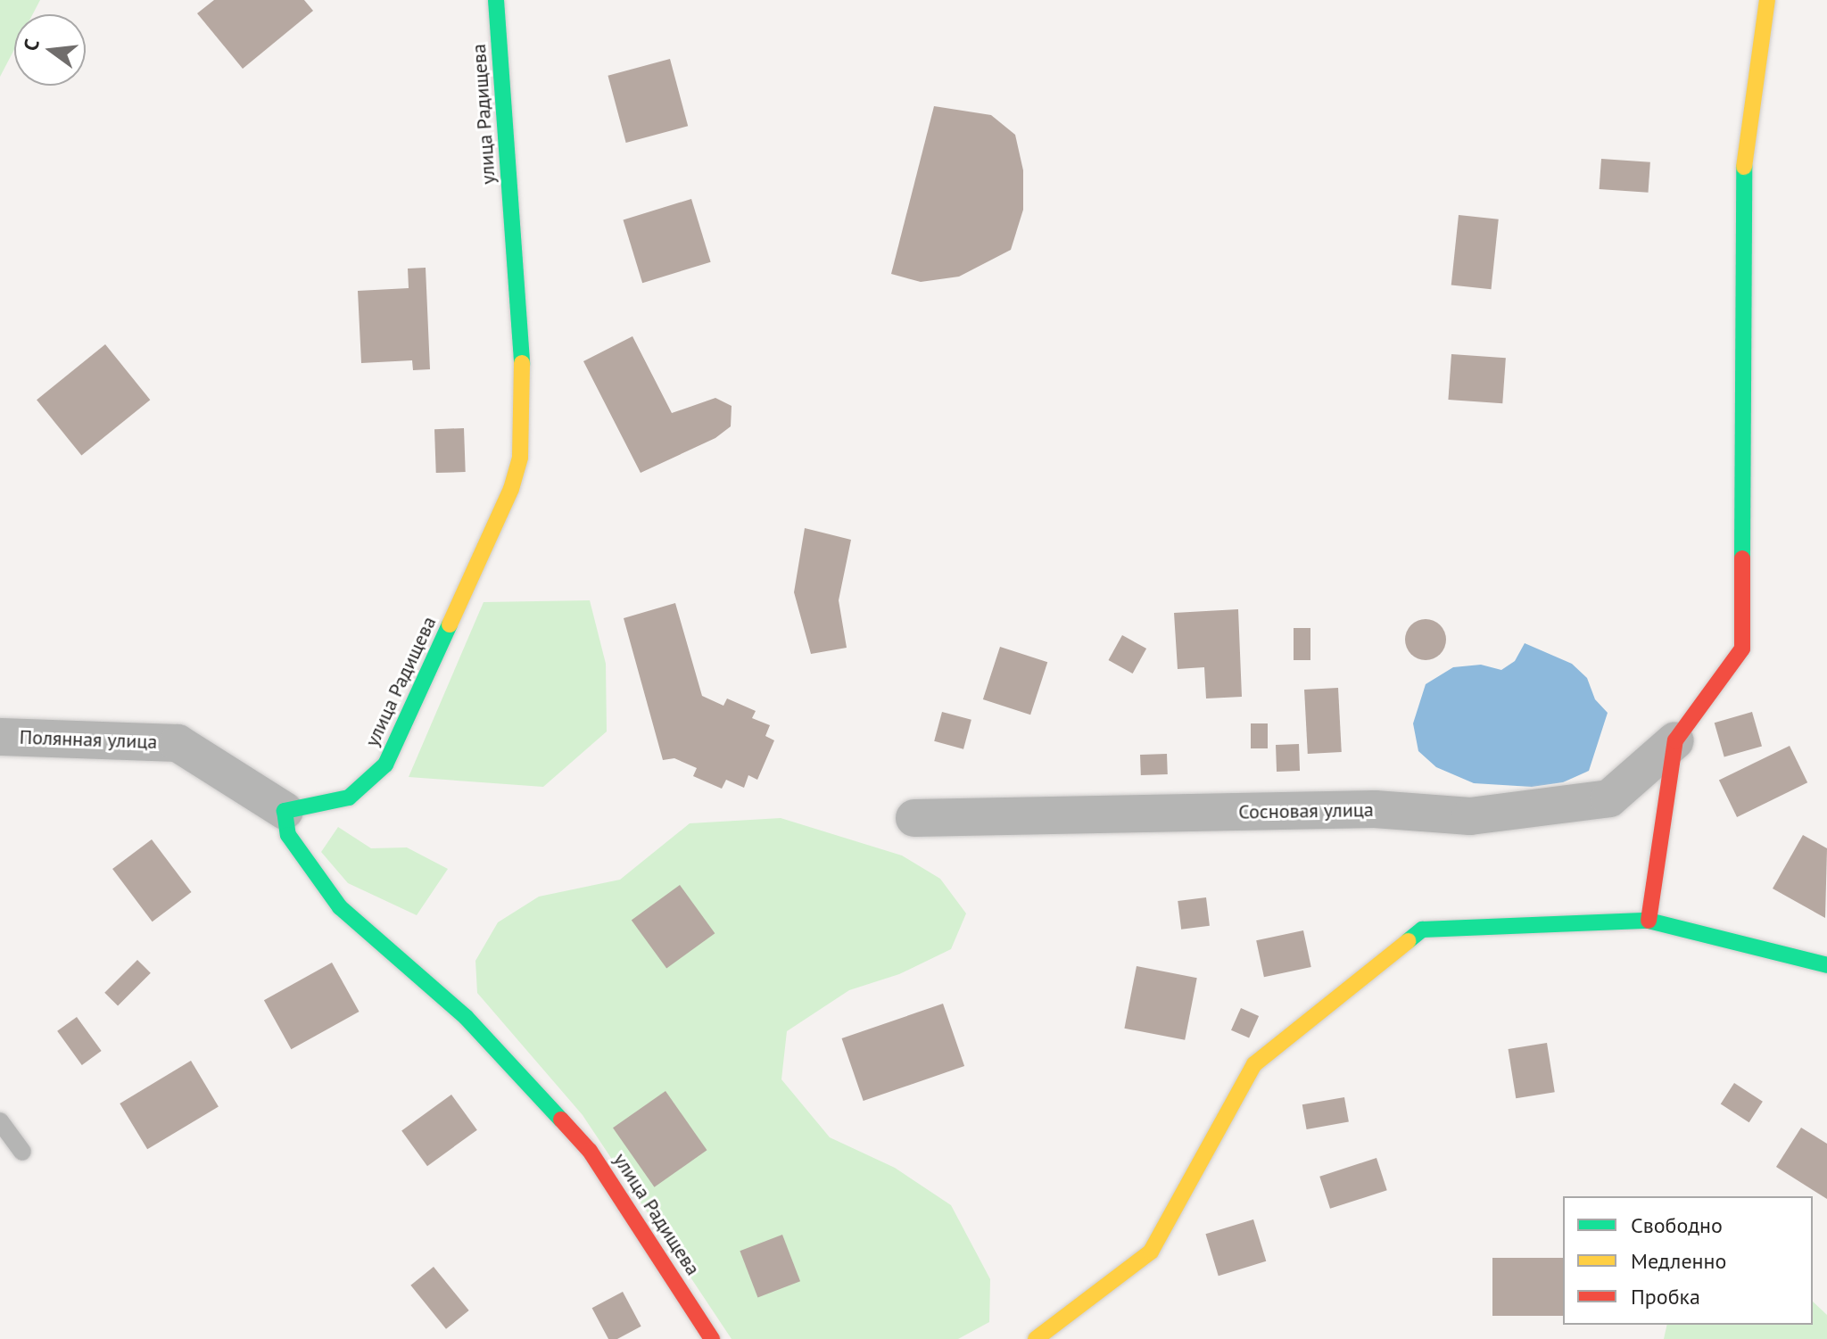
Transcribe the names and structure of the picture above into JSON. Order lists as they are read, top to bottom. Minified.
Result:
{"streets":{"street":["улица Радищева","Полянная улица","Сосновая улица"]},"crossings":[["улица Радищева","Полянная улица"]],"legend":["Свободно","Медленно","Пробка"],"north":"left"}
